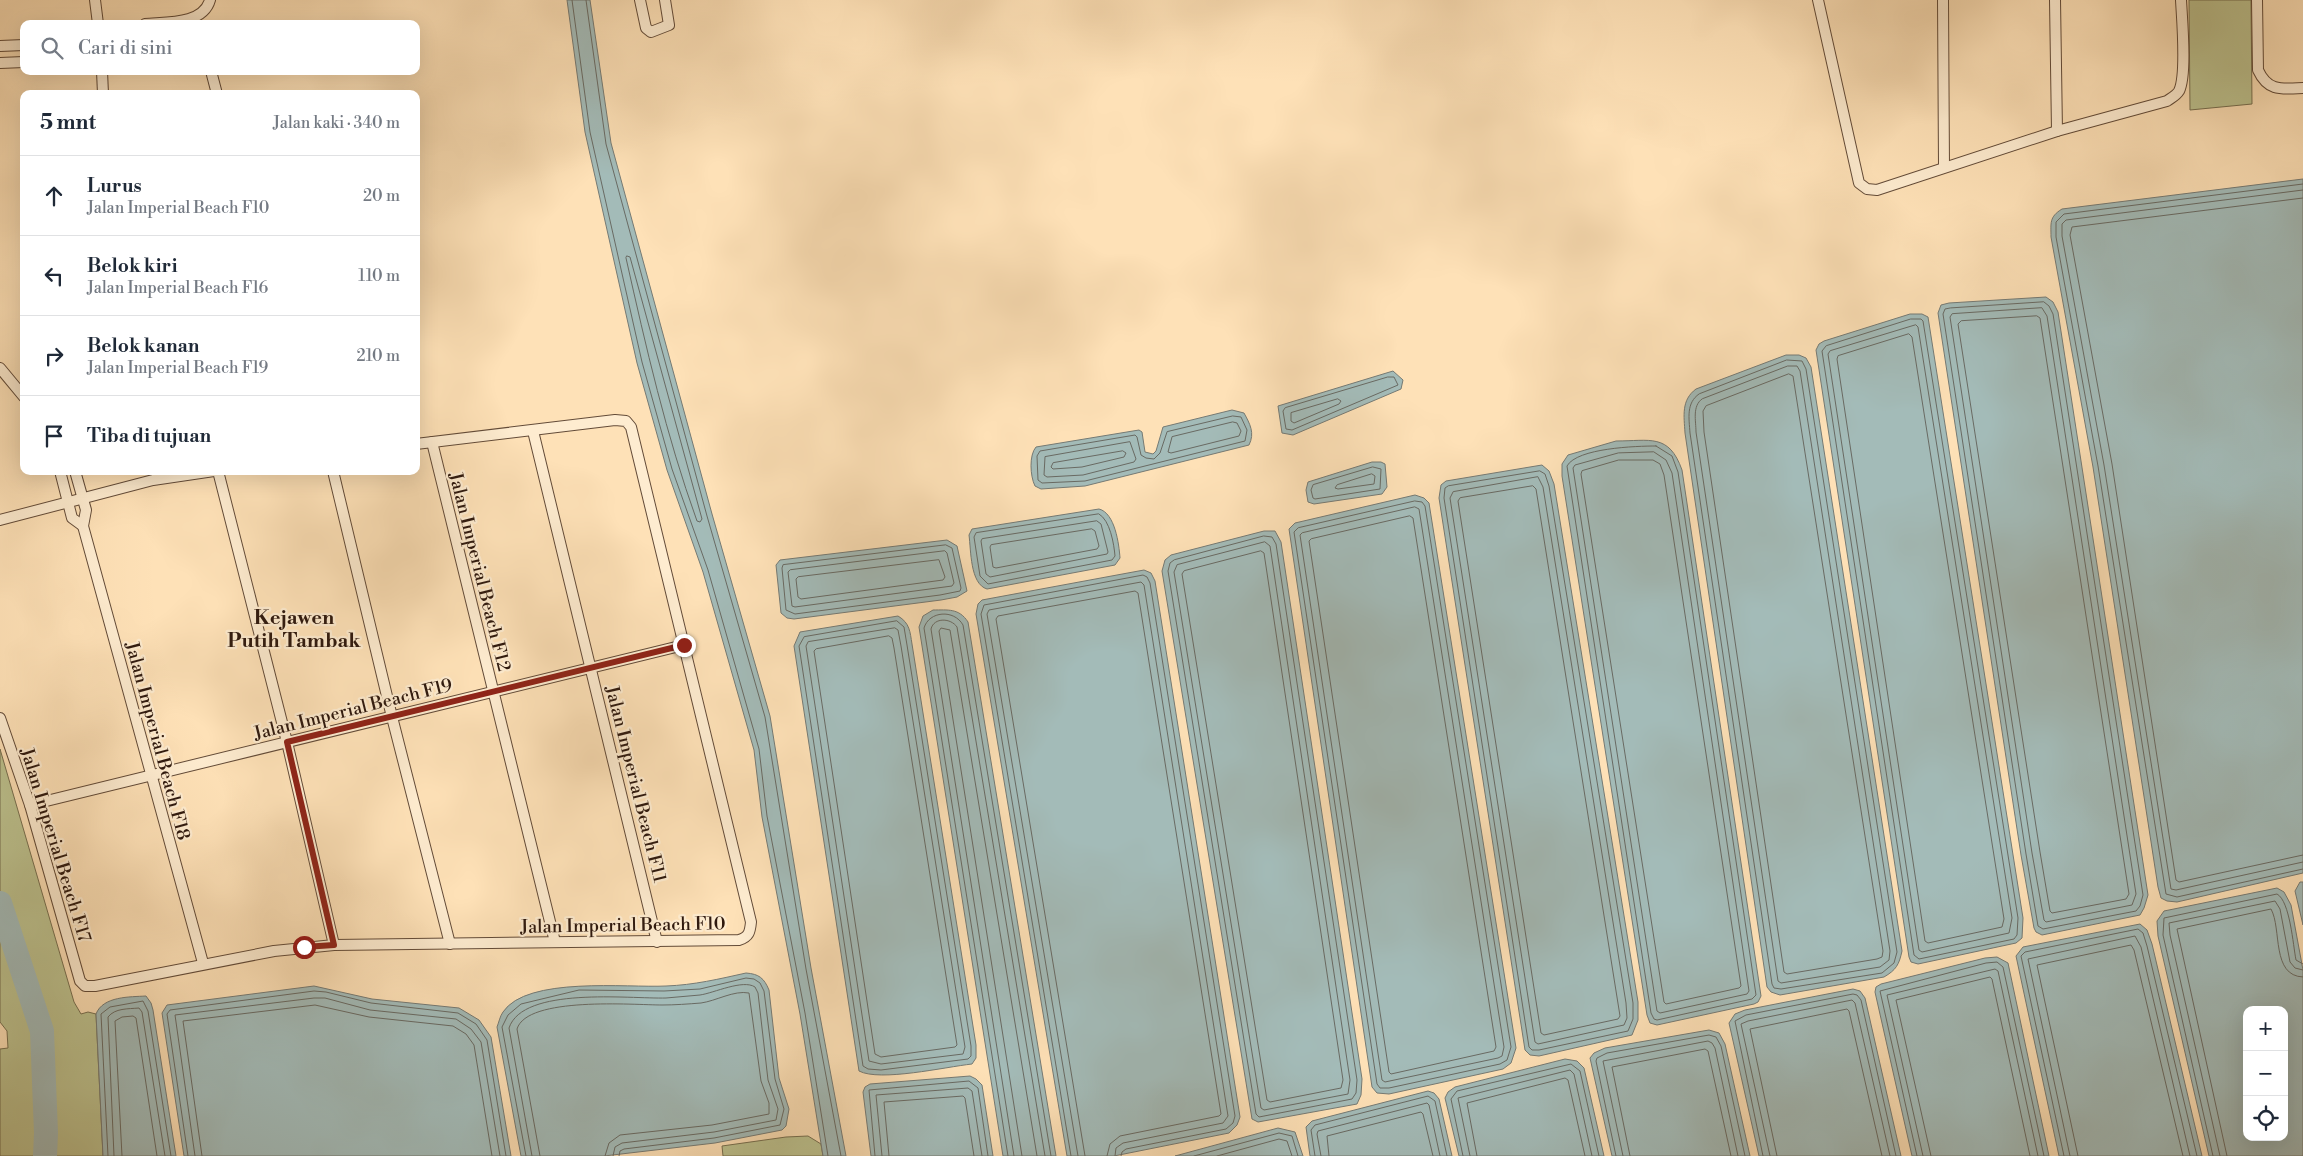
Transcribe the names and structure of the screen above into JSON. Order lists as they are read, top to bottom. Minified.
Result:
{"streets":{"street":["Jalan Imperial Beach F12","Jalan Imperial Beach F19","Jalan Imperial Beach F18","Jalan Imperial Beach F11","Jalan Imperial Beach F17","Jalan Imperial Beach F10"]},"crossings":[["Jalan Imperial Beach F12","Jalan Imperial Beach F19"],["Jalan Imperial Beach F12","Jalan Imperial Beach F10"],["Jalan Imperial Beach F19","Jalan Imperial Beach F18"],["Jalan Imperial Beach F19","Jalan Imperial Beach F11"],["Jalan Imperial Beach F19","Jalan Imperial Beach F17"],["Jalan Imperial Beach F19","Jalan Imperial Beach F10"],["Jalan Imperial Beach F18","Jalan Imperial Beach F10"],["Jalan Imperial Beach F11","Jalan Imperial Beach F10"],["Jalan Imperial Beach F17","Jalan Imperial Beach F10"]],"districts":["Kejawen Putih Tambak"],"page":{"search":"Cari di sini","heading":["5 mnt","Jalan kaki · 340 m"],"list":[["Lurus","Jalan Imperial Beach F10","20 m"],["Belok kiri","Jalan Imperial Beach F16","110 m"],["Belok kanan","Jalan Imperial Beach F19","210 m"],"Tiba di tujuan"],"map_buttons":["+","−"]}}
